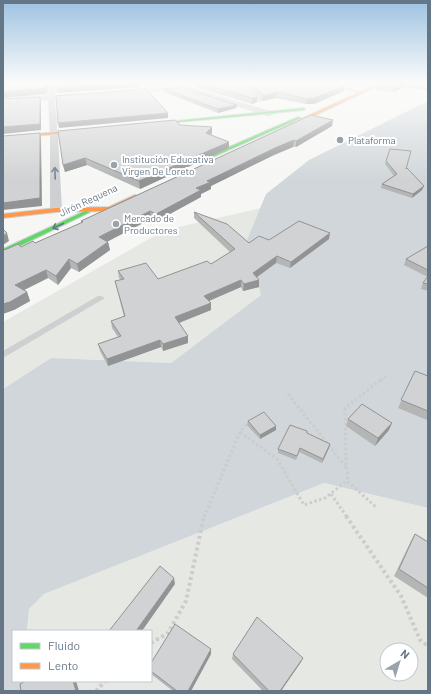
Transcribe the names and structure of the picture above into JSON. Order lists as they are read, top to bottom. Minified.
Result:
{"streets":{"main road":["Jirón Requena"]},"places":["Plataforma","Institución Educativa Virgen De Loreto","Mercado de Productores"],"legend":["Fluido","Lento"],"north":"top right"}
